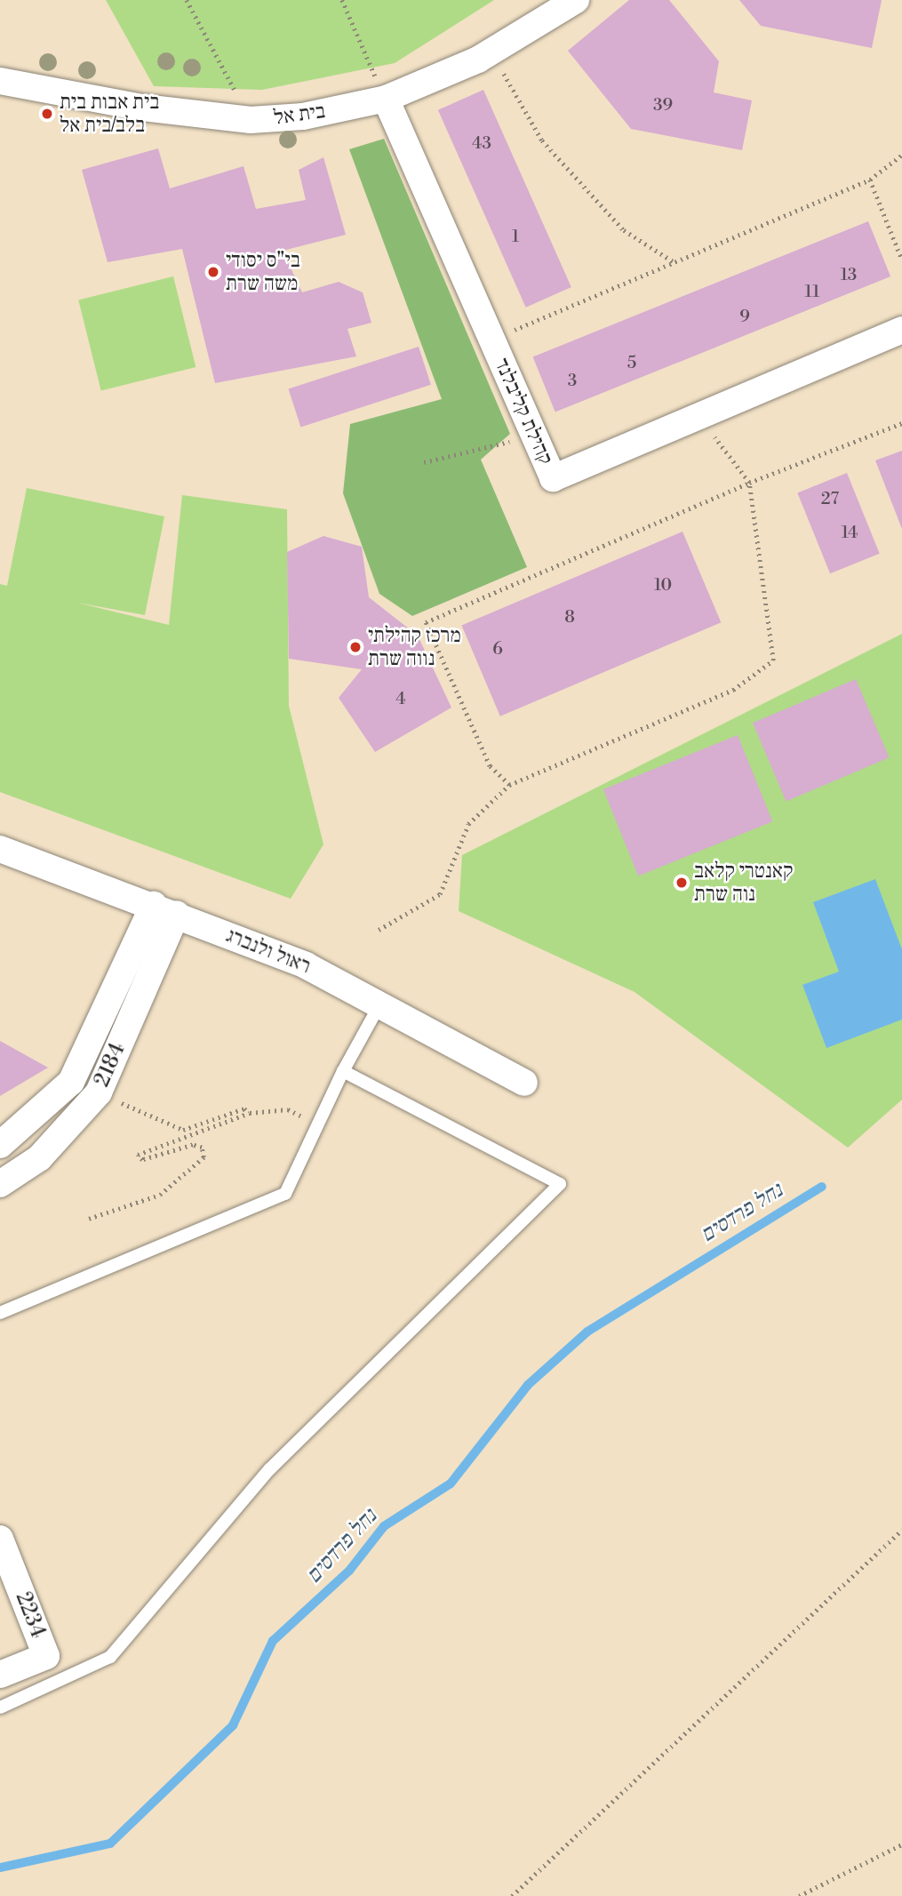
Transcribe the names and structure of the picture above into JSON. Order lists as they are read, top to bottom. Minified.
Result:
{"streets":{"street":["בית אל","קהילת קליבלנד","ראול ולנברג","2184","2234"]},"crossings":[["בית אל","קהילת קליבלנד"],["ראול ולנברג","2184"]],"water":["נחל פרדסים"],"places":["בית אבות בית בלב/בית אל","בי\"ס יסודי משה שרת","מרכז קהילתי נווה שרת","קאנטרי קלאב נוה שרת"],"house_numbers":["39","43","1","13","11","9","5","3","27","14","10","8","6","4"]}
